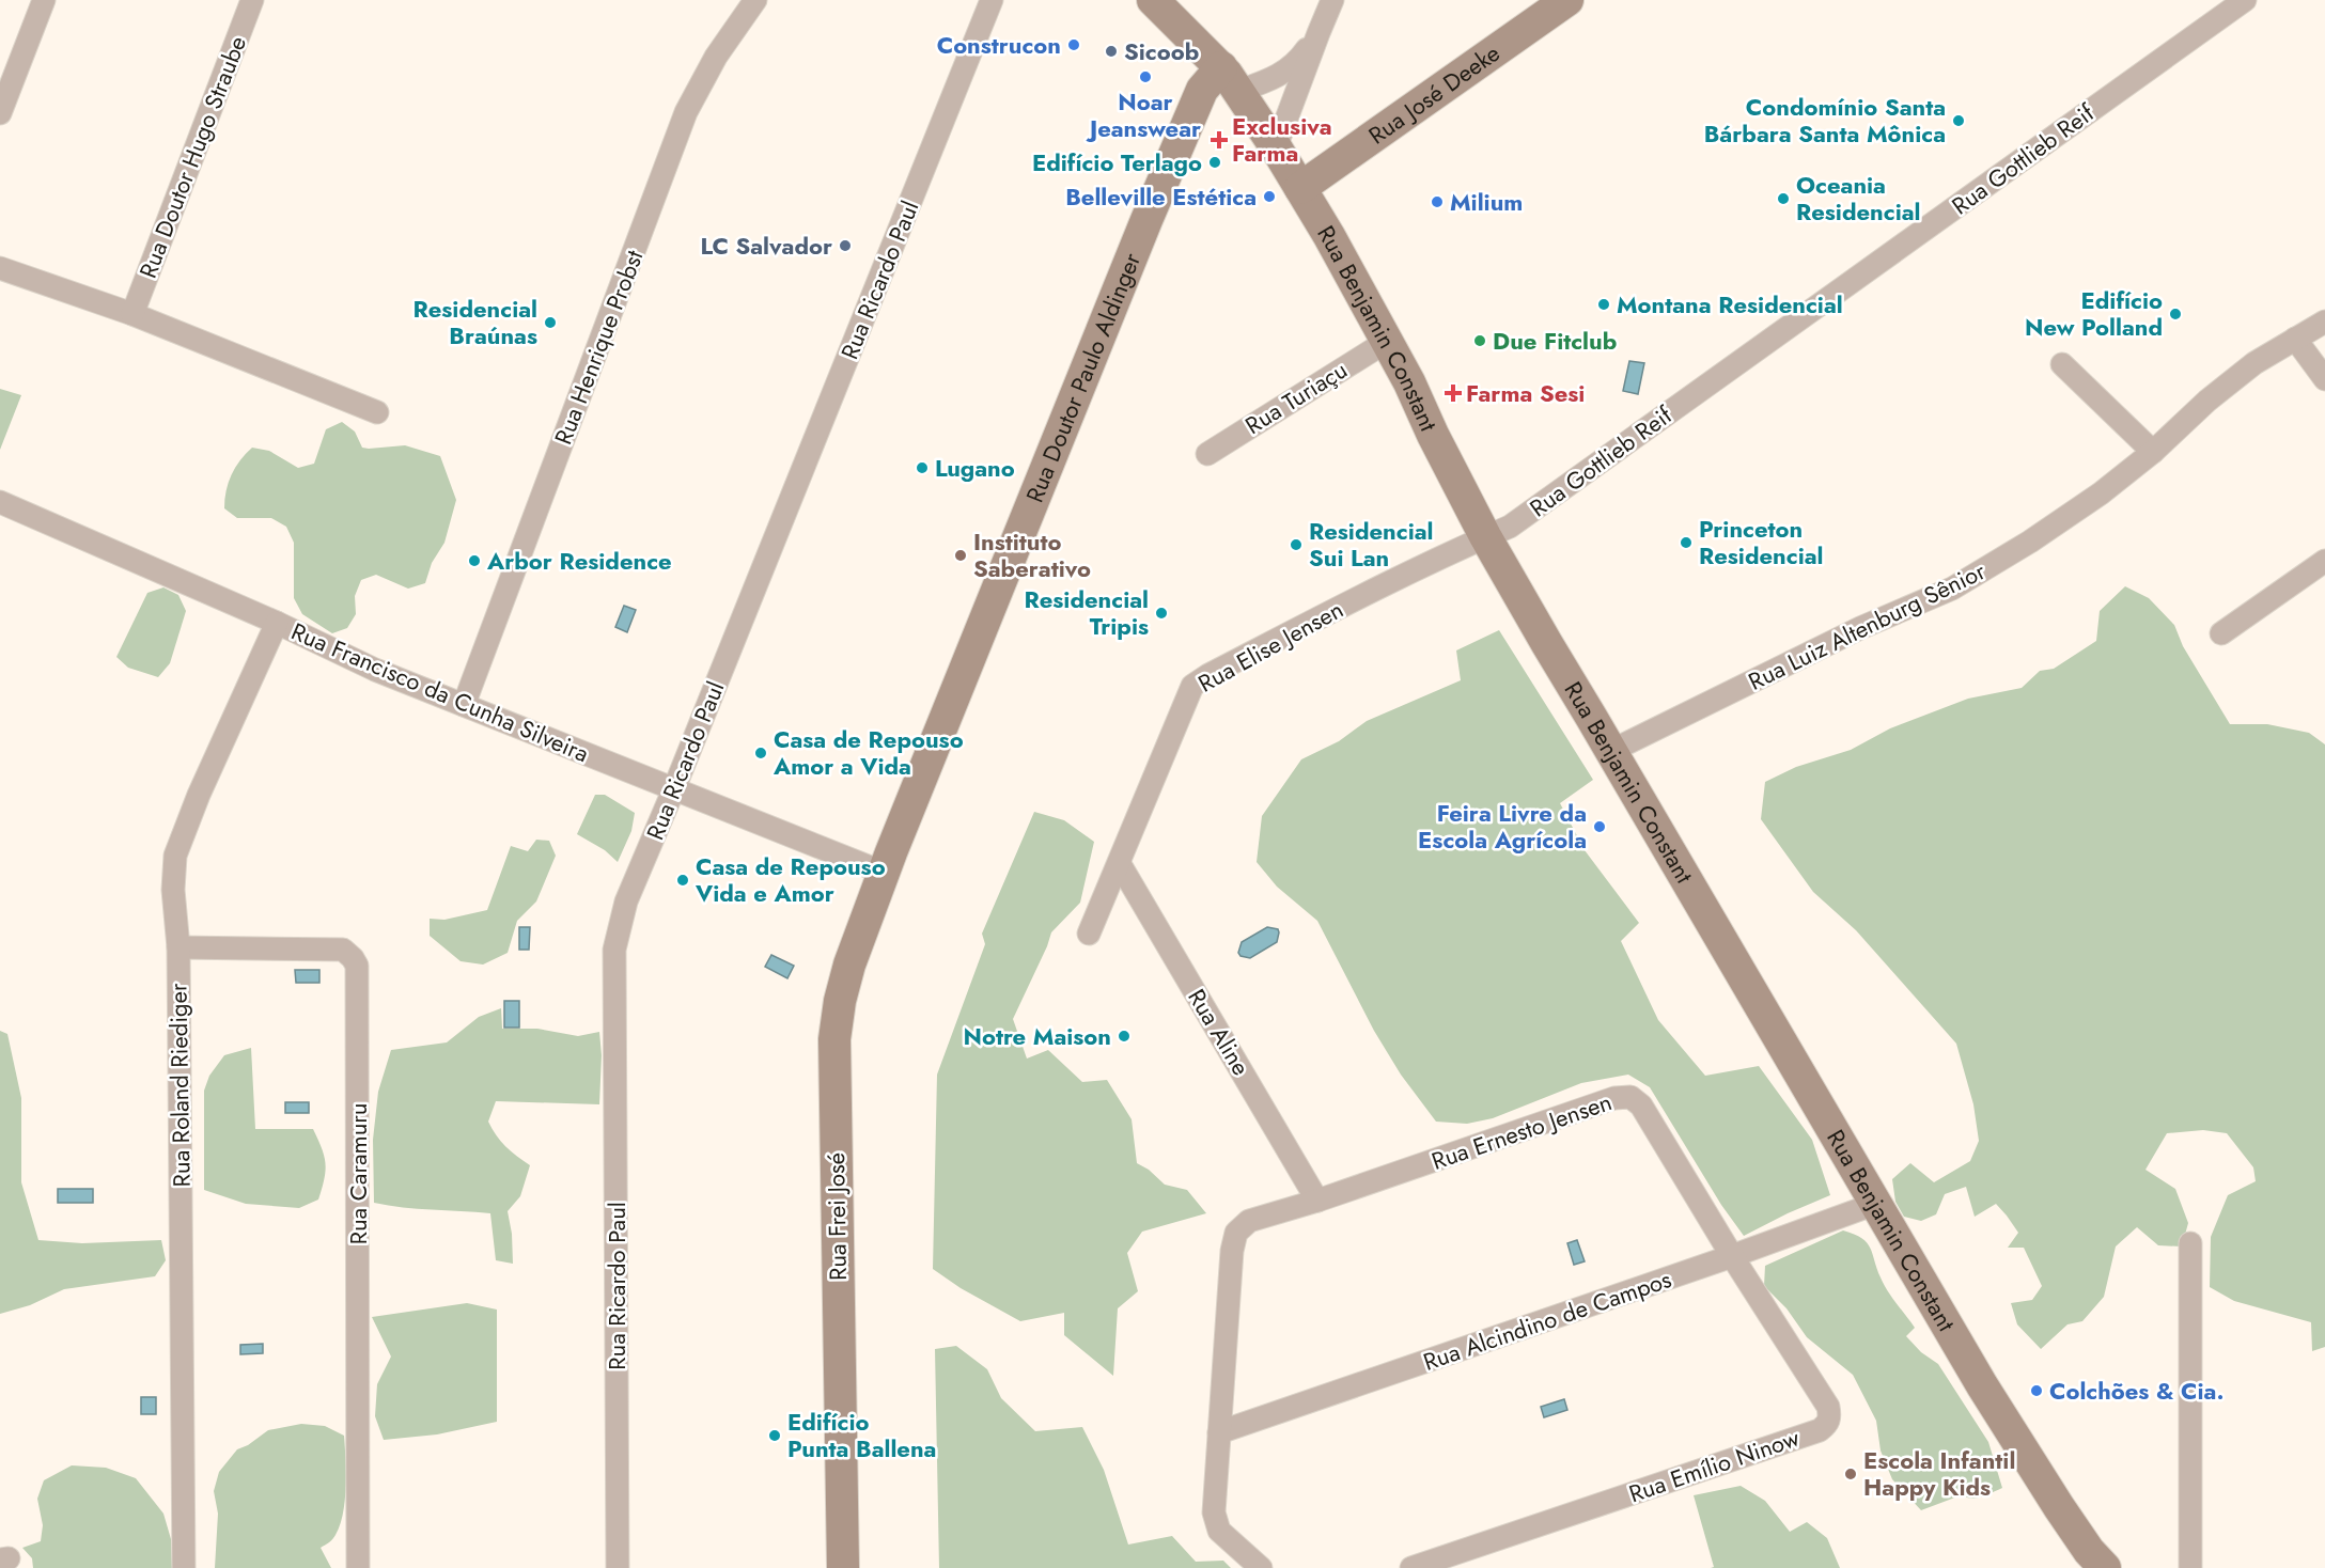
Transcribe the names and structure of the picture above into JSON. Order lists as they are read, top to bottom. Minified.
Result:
{"streets":{"street":["Rua José Deeke","Rua Doutor Hugo Straube","Rua Gottlieb Reif","Rua Ricardo Paul","Rua Benjamin Constant","Rua Henrique Probst","Rua Doutor Paulo Aldinger","Rua Turiaçu","Rua Luiz Altenburg Sênior","Rua Elise Jensen","Rua Francisco da Cunha Silveira","Rua Aline","Rua Roland Riediger","Rua Ernesto Jensen","Rua Caramuru","Rua Frei José","Rua Alcindino de Campos","Rua Emílio Ninow"]},"crossings":[["Rua José Deeke","Rua Benjamin Constant"],["Rua Gottlieb Reif","Rua Benjamin Constant"],["Rua Gottlieb Reif","Rua Elise Jensen"],["Rua Ricardo Paul","Rua Francisco da Cunha Silveira"],["Rua Benjamin Constant","Rua Doutor Paulo Aldinger"],["Rua Benjamin Constant","Rua Turiaçu"],["Rua Benjamin Constant","Rua Luiz Altenburg Sênior"],["Rua Benjamin Constant","Rua Elise Jensen"],["Rua Benjamin Constant","Rua Alcindino de Campos"],["Rua Henrique Probst","Rua Francisco da Cunha Silveira"],["Rua Doutor Paulo Aldinger","Rua Francisco da Cunha Silveira"],["Rua Doutor Paulo Aldinger","Rua Frei José"],["Rua Elise Jensen","Rua Aline"],["Rua Francisco da Cunha Silveira","Rua Roland Riediger"],["Rua Francisco da Cunha Silveira","Rua Frei José"],["Rua Aline","Rua Ernesto Jensen"],["Rua Roland Riediger","Rua Caramuru"],["Rua Ernesto Jensen","Rua Alcindino de Campos"],["Rua Ernesto Jensen","Rua Emílio Ninow"],["Rua Alcindino de Campos","Rua Emílio Ninow"]],"places":{"other":["Construcon","Sicoob","Noar Jeanswear","Condomínio Santa Bárbara Santa Mônica","Edifício Terlago","Belleville Estética","Oceania Residencial","Milium","LC Salvador","Montana Residencial","Edifício New Polland","Residencial Braúnas","Due Fitclub","Lugano","Princeton Residencial","Residencial Sui Lan","Instituto Saberativo","Arbor Residence","Residencial Tripis","Casa de Repouso Amor a Vida","Feira Livre da Escola Agrícola","Casa de Repouso Vida e Amor","Notre Maison","Colchões & Cia.","Edifício Punta Ballena","Escola Infantil Happy Kids"],"health":["Exclusiva Farma","Farma Sesi"]}}
